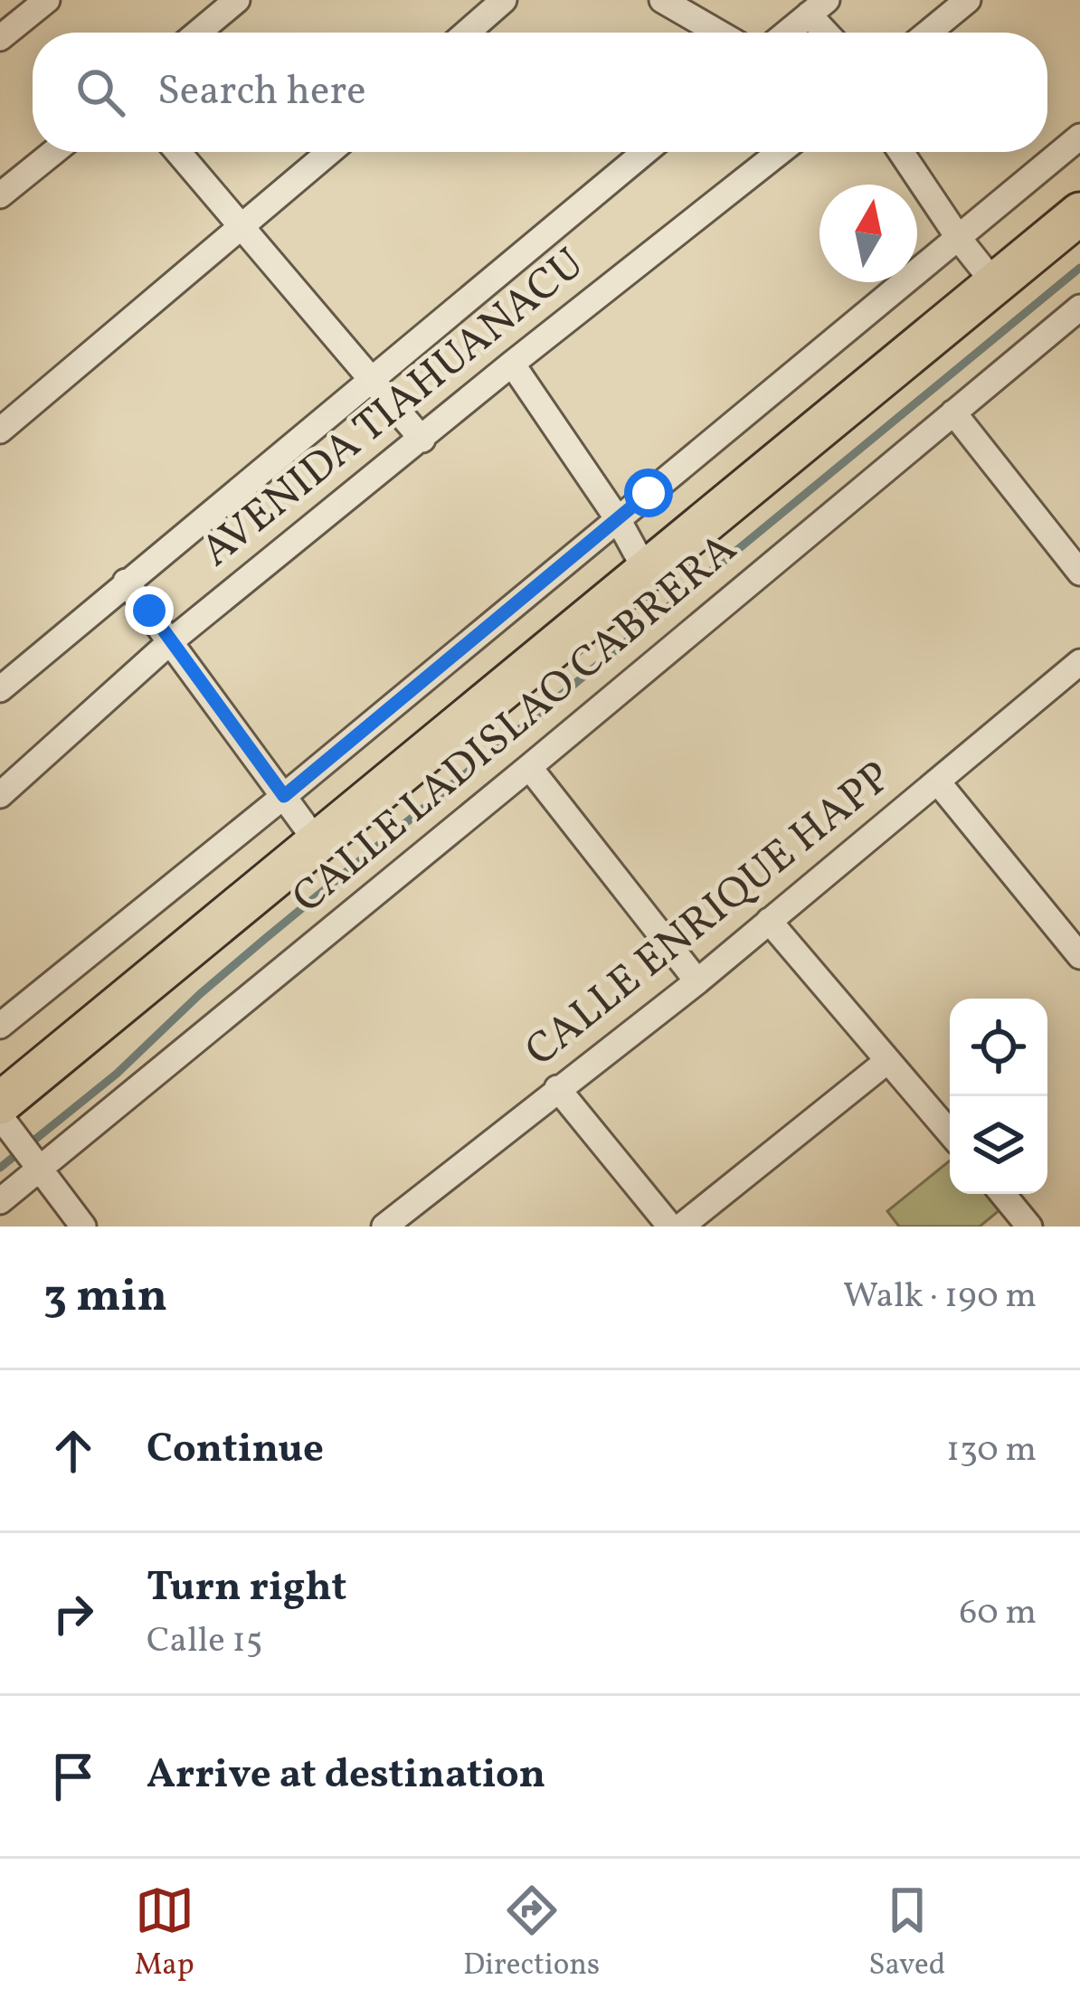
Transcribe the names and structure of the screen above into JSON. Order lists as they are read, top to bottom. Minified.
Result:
{"streets":{"street":["AVENIDA TIAHUANACU","CALLE LADISLAO CABRERA","CALLE ENRIQUE HAPP"]},"north":"top","page":{"search":"Search here","heading":["3 min","Walk · 190 m"],"list":[["Continue","130 m"],["Turn right","Calle 15","60 m"],"Arrive at destination"],"nav":["Map","Directions","Saved"]}}
